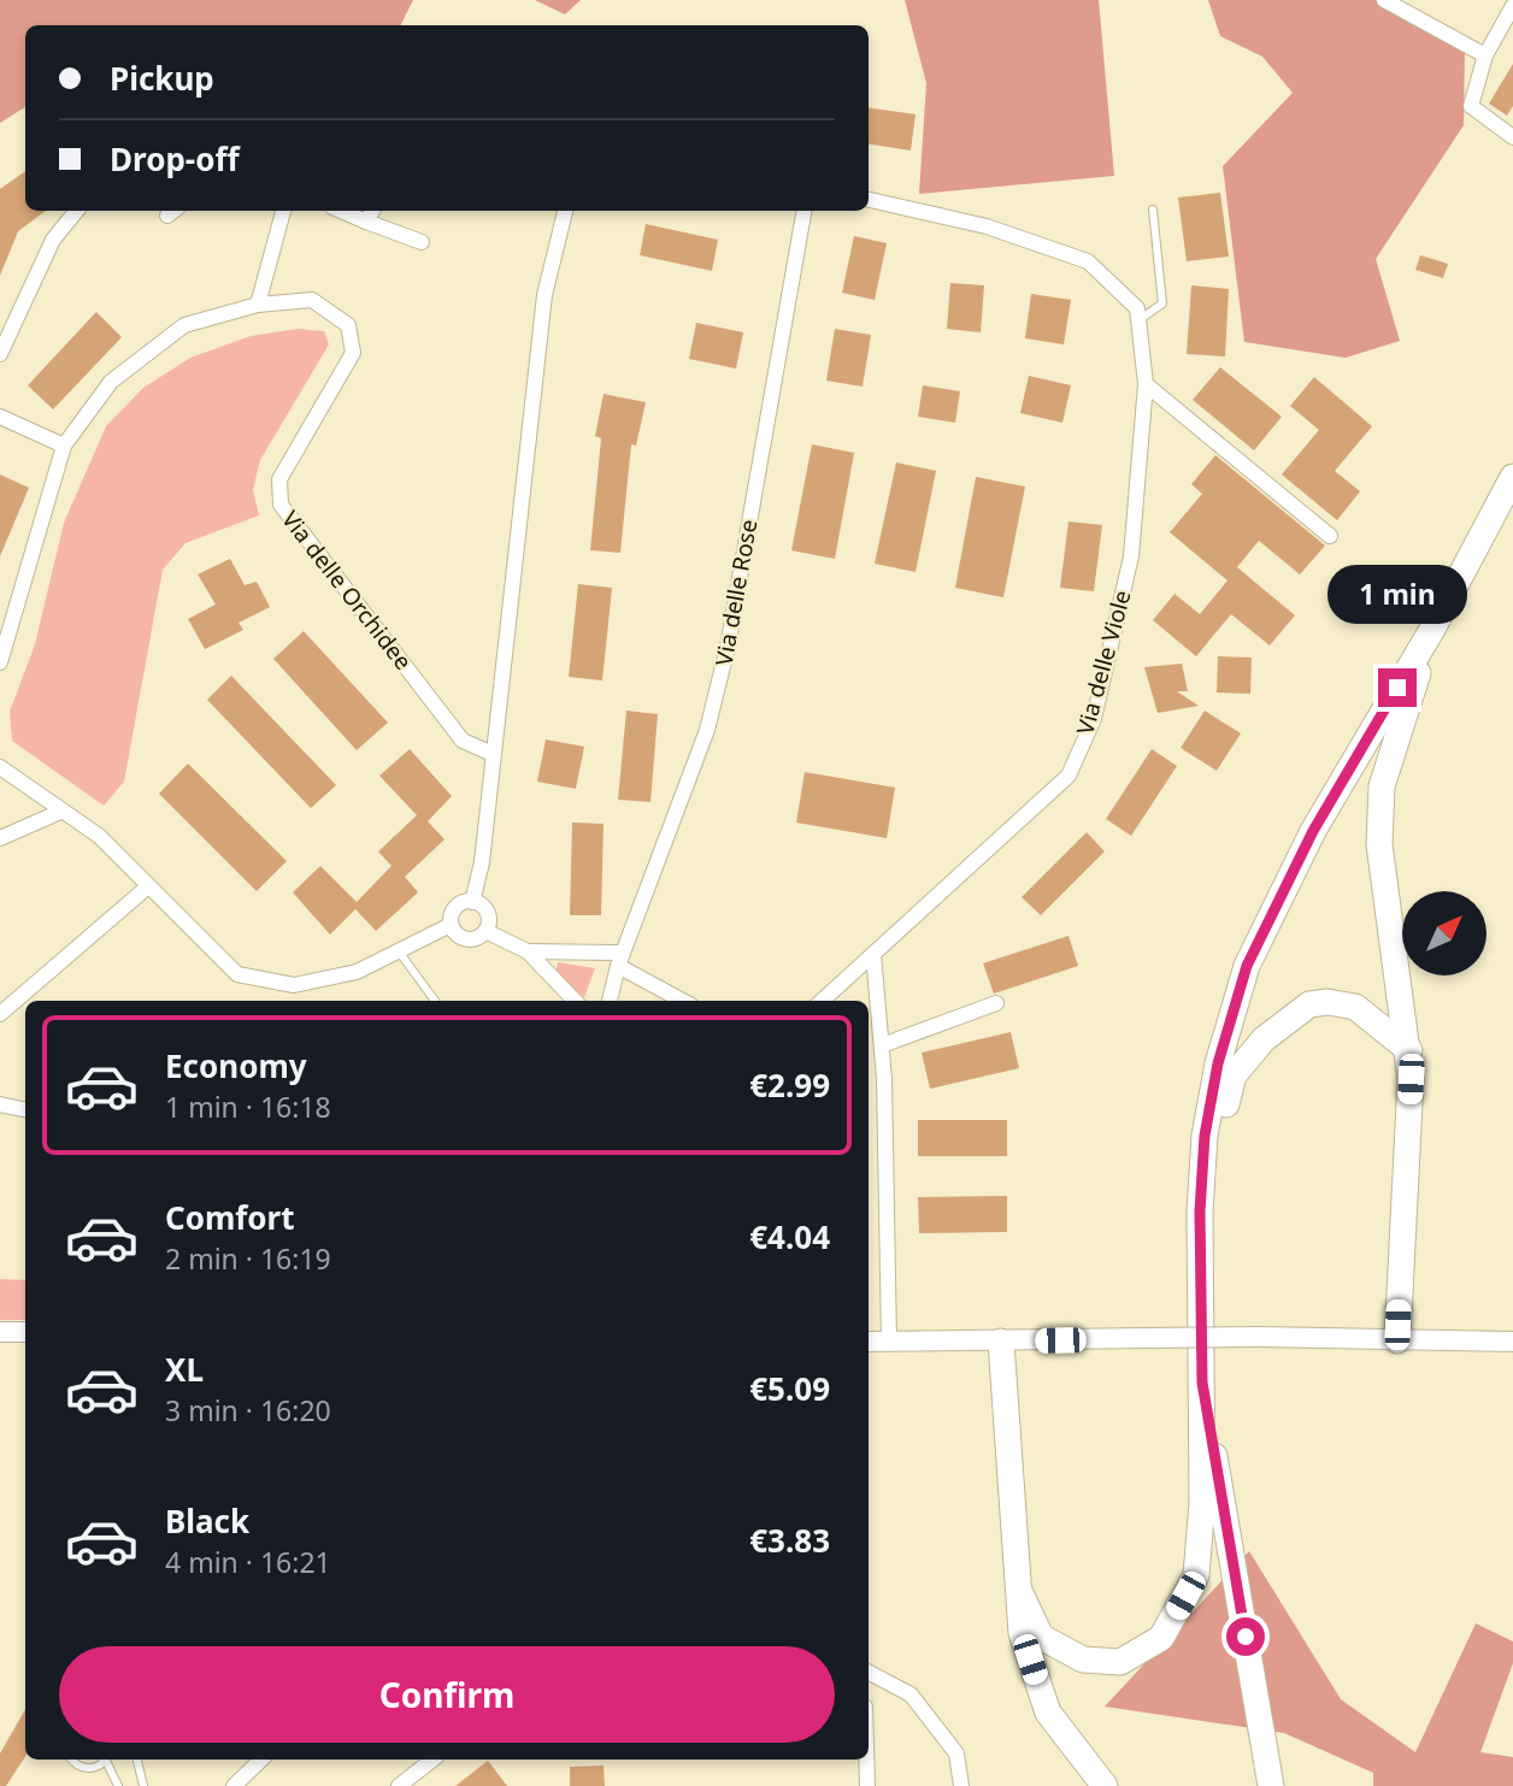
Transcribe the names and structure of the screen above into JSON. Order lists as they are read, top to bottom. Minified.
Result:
{"streets":{"street":["Via delle Orchidee","Via delle Rose","Via delle Viole"]},"north":"top right","page":{"banner":["Pickup","Drop-off"],"bubble":"1 min","list":[{"name":"Economy","note":"1 min · 16:18","value":"€2.99"},{"name":"Comfort","note":"2 min · 16:19","value":"€4.04"},{"name":"XL","note":"3 min · 16:20","value":"€5.09"},{"name":"Black","note":"4 min · 16:21","value":"€3.83"}],"buttons":"Confirm"}}
